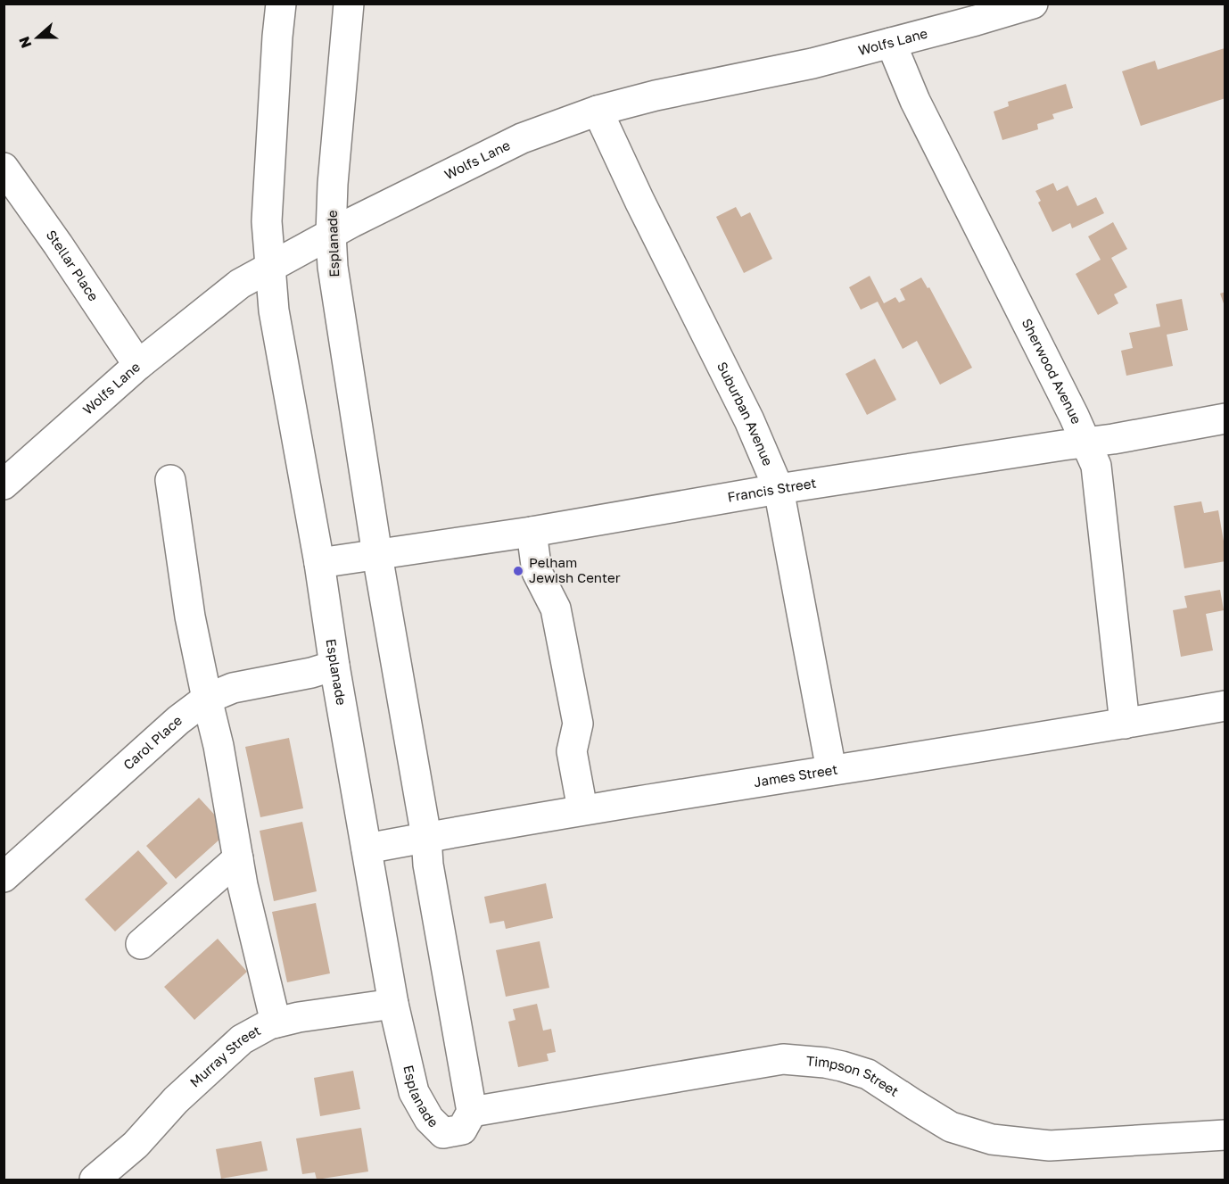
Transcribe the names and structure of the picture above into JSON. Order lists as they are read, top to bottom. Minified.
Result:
{"streets":{"street":["Wolfs Lane","Esplanade","Stellar Place","Sherwood Avenue","Suburban Avenue","Francis Street","Carol Place","James Street","Murray Street","Timpson Street"]},"crossings":[["Wolfs Lane","Esplanade"],["Wolfs Lane","Stellar Place"],["Wolfs Lane","Sherwood Avenue"],["Wolfs Lane","Suburban Avenue"],["Esplanade","Francis Street"],["Esplanade","Carol Place"],["Esplanade","James Street"],["Esplanade","Murray Street"],["Esplanade","Timpson Street"],["Sherwood Avenue","Francis Street"],["Sherwood Avenue","James Street"],["Suburban Avenue","Francis Street"],["Suburban Avenue","James Street"]],"places":["Pelham Jewish Center"],"north":"left"}
